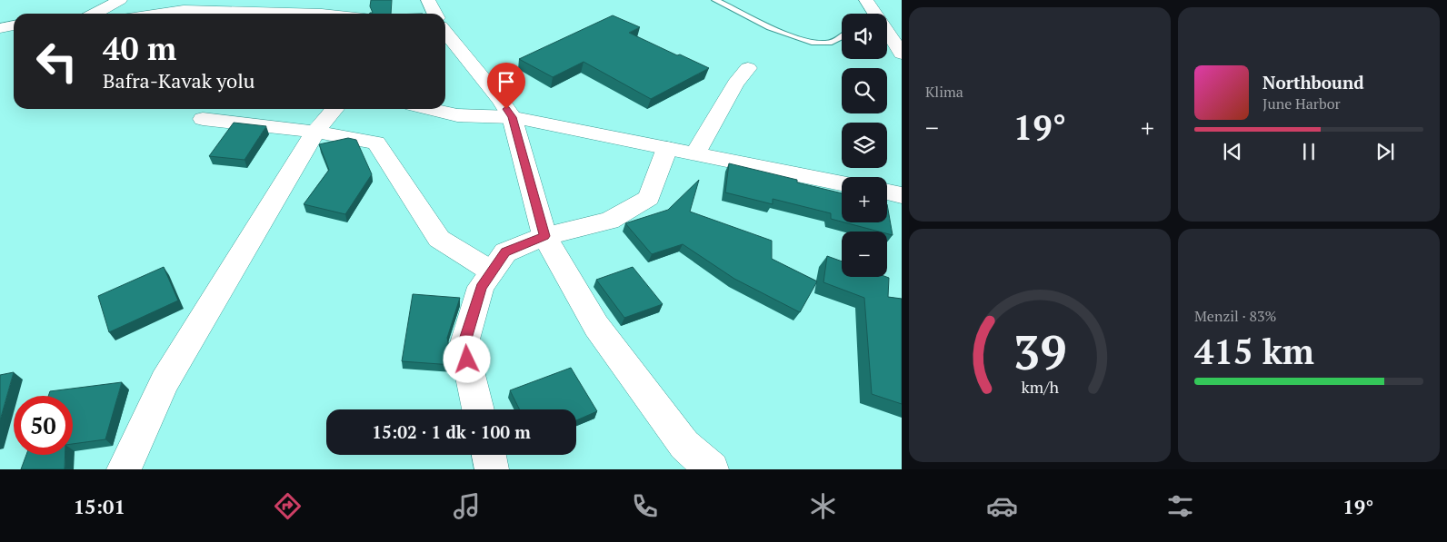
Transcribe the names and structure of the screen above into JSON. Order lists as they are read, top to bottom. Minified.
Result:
{"page":{"tile":["Klima",["Menzil · 83%","415 km"]],"map_buttons":["+","−"],"turn":["40 m","Bafra-Kavak yolu"],"song":["Northbound","June Harbor"],"heat":["−","19°","+"],"limit":"50","trip":"15:02 · 1 dk · 100 m","tabs":["15:01","19°"],"gauge":["39","km/h"]}}
